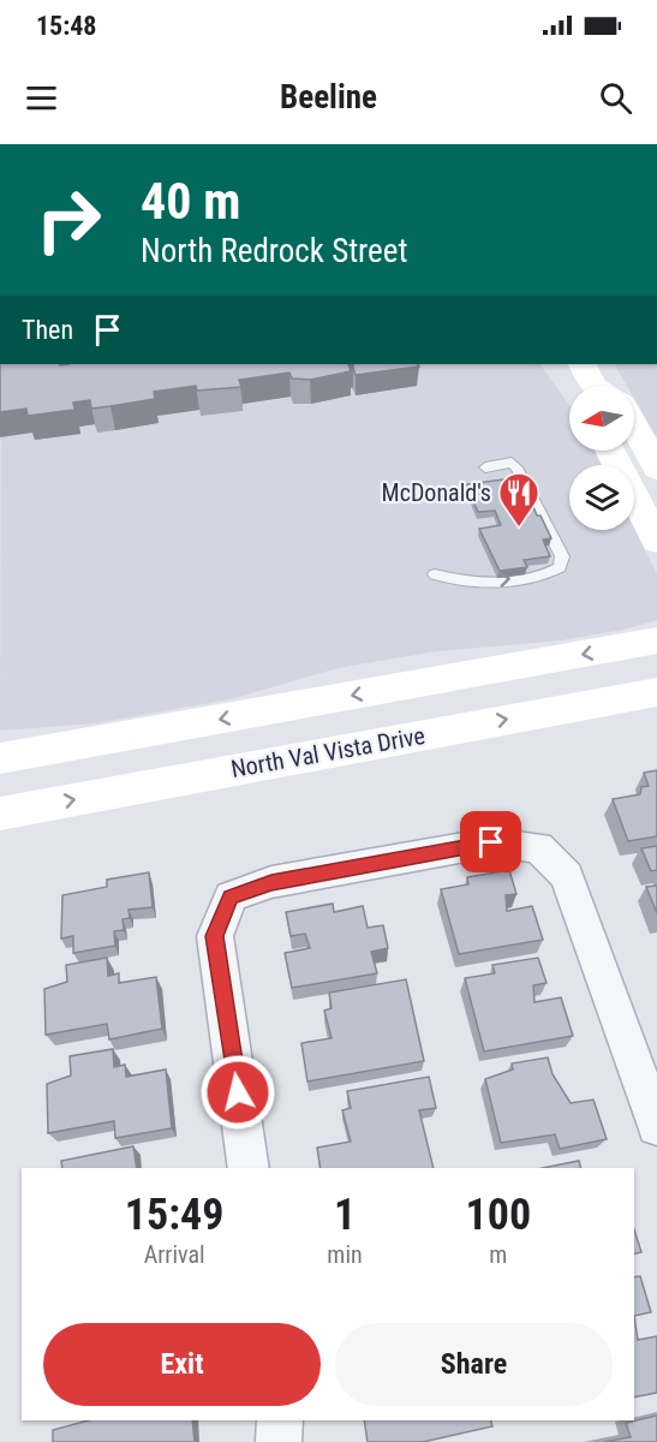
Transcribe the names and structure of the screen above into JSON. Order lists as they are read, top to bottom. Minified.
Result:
{"streets":{"main road":["North Val Vista Drive"]},"places":{"restaurant":["McDonald's"]},"north":"left","page":{"status":"15:48","header":"Beeline","turn":["40 m","North Redrock Street"],"then":"Then","eta":["15:49","Arrival","1","min","100","m"],"buttons":["Exit","Share"]}}
